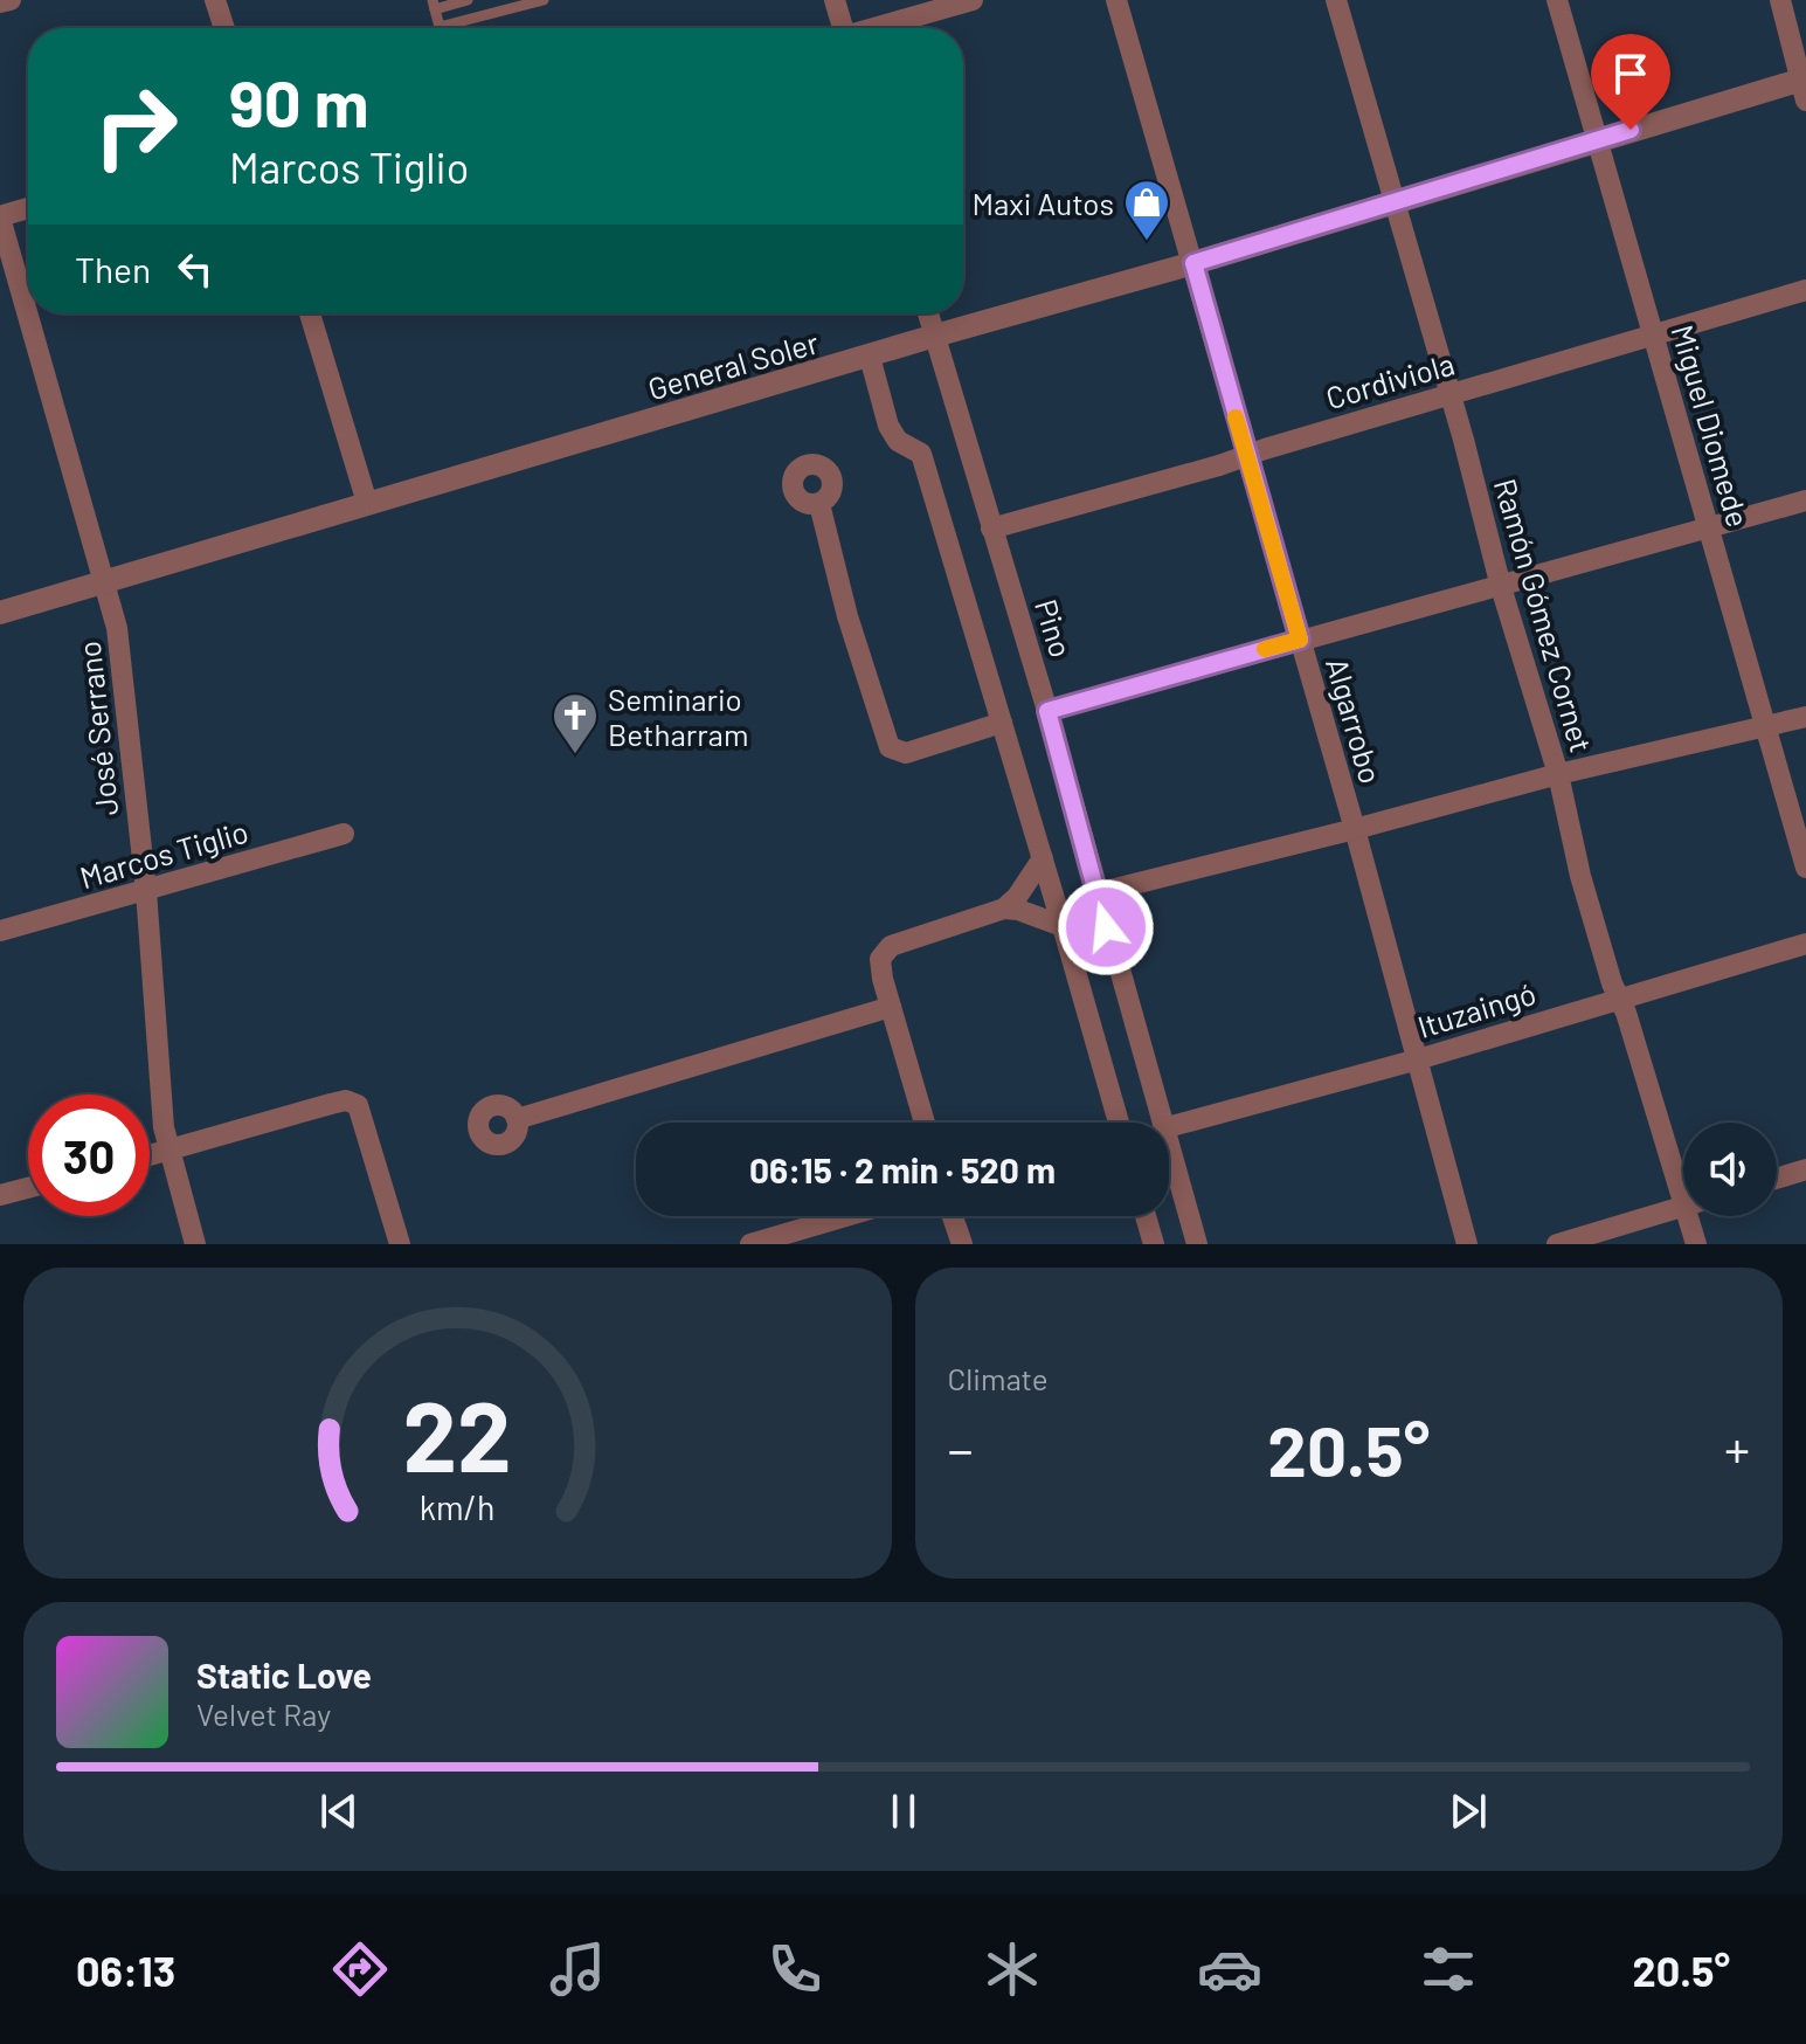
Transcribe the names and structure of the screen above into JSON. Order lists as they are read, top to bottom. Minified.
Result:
{"streets":{"street":["General Soler","Cordiviola","Miguel Diomede","Ramón Gómez Cornet","Pino","Algarrobo","José Serrano","Marcos Tiglio","Ituzaingó"]},"crossings":[["General Soler","Miguel Diomede"],["General Soler","Ramón Gómez Cornet"],["General Soler","Pino"],["General Soler","Algarrobo"],["General Soler","José Serrano"],["Cordiviola","Miguel Diomede"],["Cordiviola","Ramón Gómez Cornet"],["Cordiviola","Pino"],["Cordiviola","Algarrobo"],["Ramón Gómez Cornet","Ituzaingó"],["Algarrobo","Ituzaingó"],["José Serrano","Marcos Tiglio"]],"places":{"shop":["Maxi Autos"],"church":["Seminario Betharram"]},"page":{"turn":["90 m","Marcos Tiglio"],"then":"Then","limit":"30","trip":"06:15 · 2 min · 520 m","tile":"Climate","heat":["−","20.5°","+"],"song":["Static Love","Velvet Ray"],"tabs":["06:13","20.5°"],"gauge":["22","km/h"]}}
